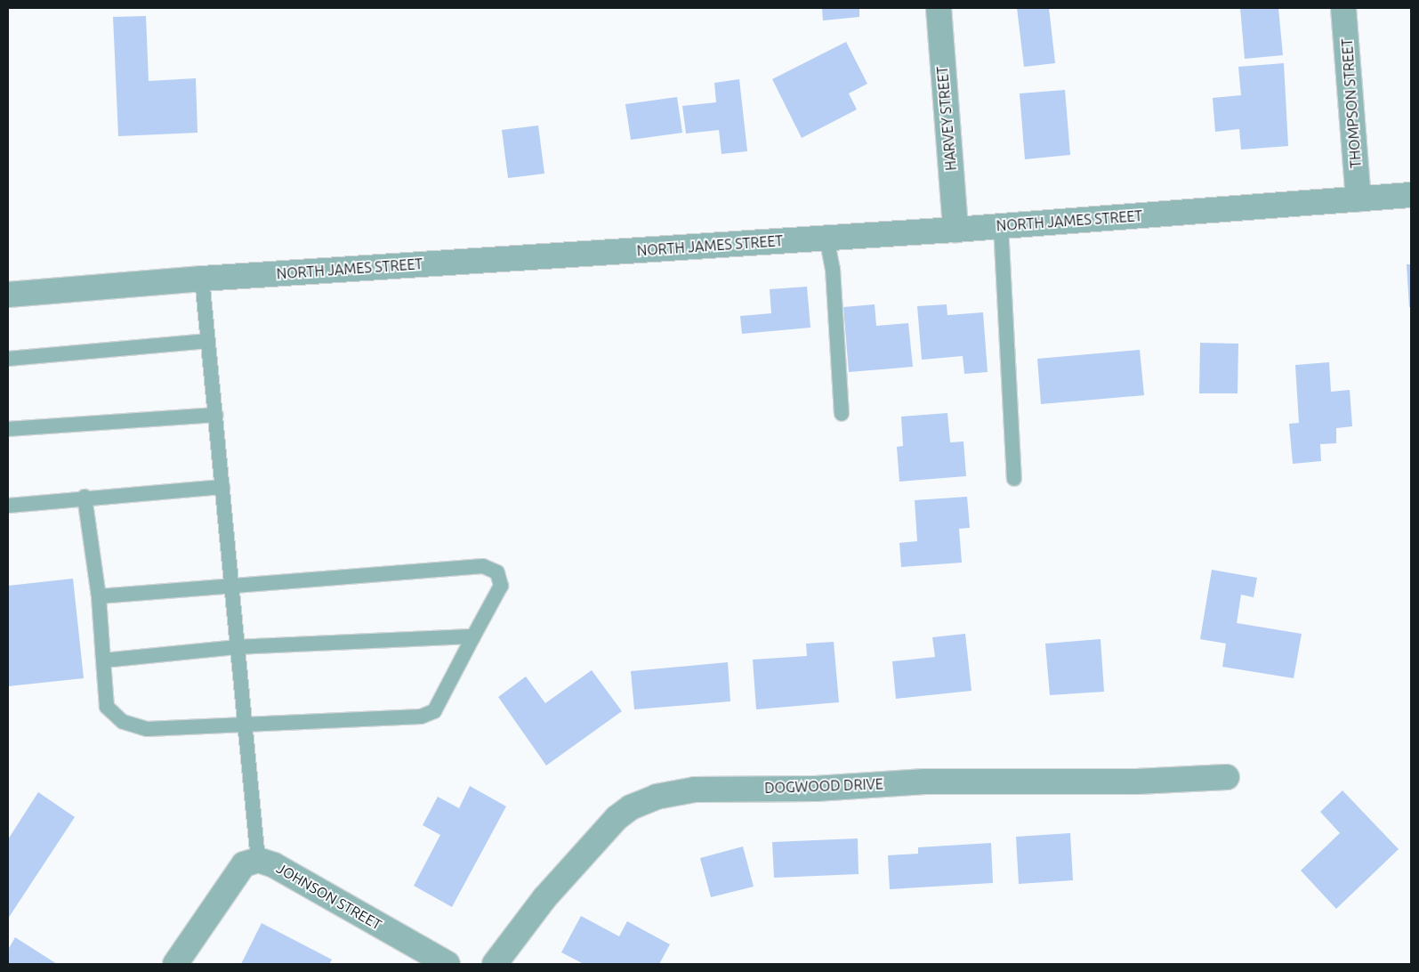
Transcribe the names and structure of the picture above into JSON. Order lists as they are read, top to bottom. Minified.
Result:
{"streets":{"street":["THOMPSON STREET","HARVEY STREET","NORTH JAMES STREET","DOGWOOD DRIVE","JOHNSON STREET"]},"crossings":[["THOMPSON STREET","NORTH JAMES STREET"],["HARVEY STREET","NORTH JAMES STREET"]]}
